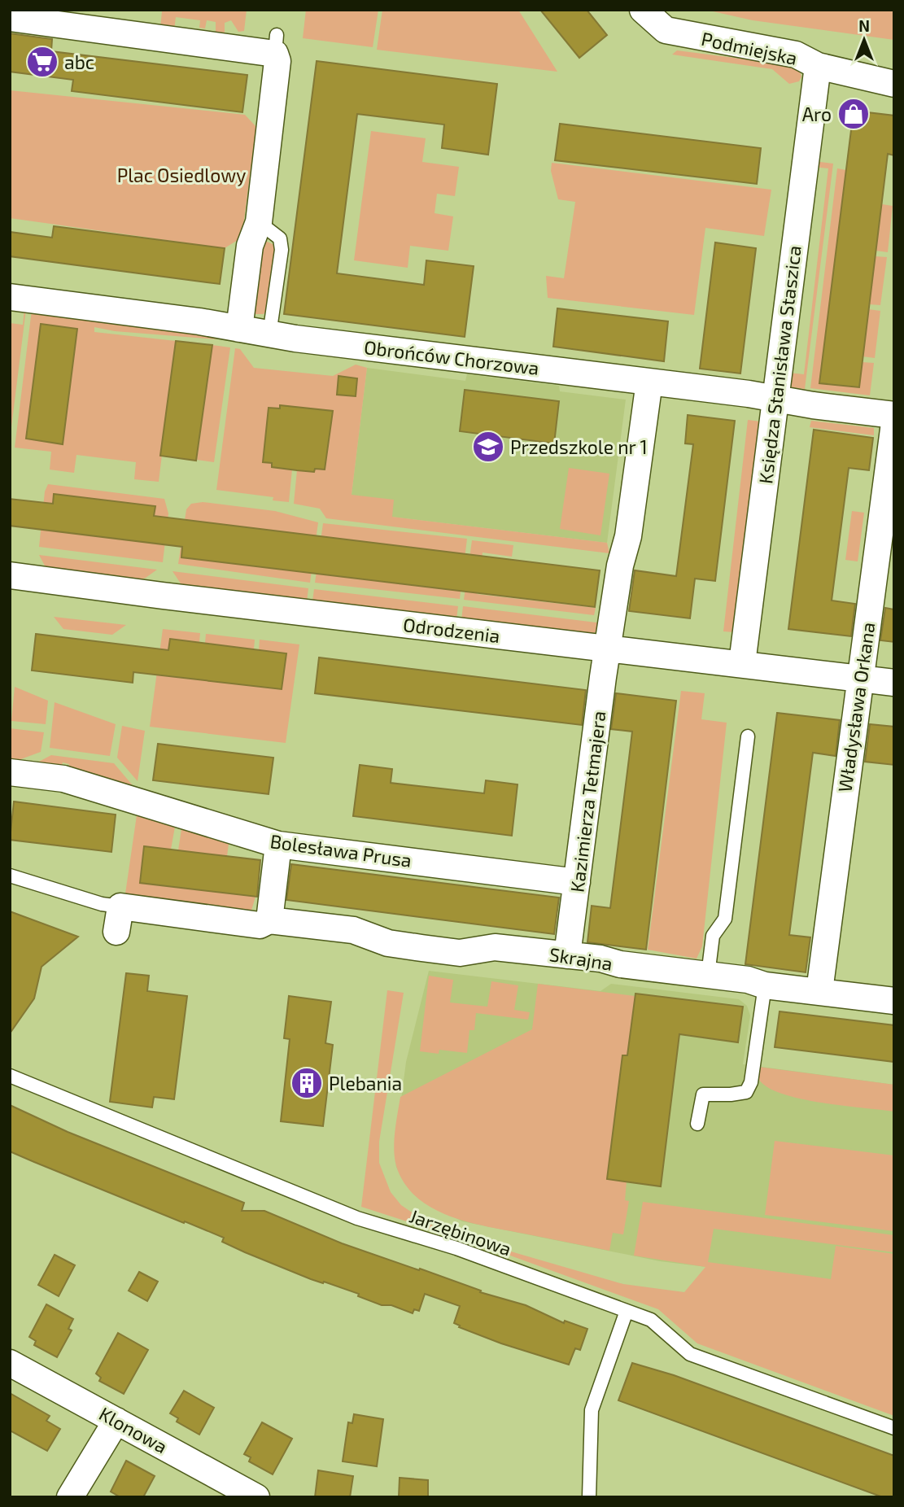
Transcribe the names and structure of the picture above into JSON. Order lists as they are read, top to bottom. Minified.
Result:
{"streets":{"street":["Podmiejska","Obrońców Chorzowa","Księdza Stanisława Staszica","Odrodzenia","Władysława Orkana","Kazimierza Tetmajera","Bolesława Prusa","Skrajna","Klonowa"],"lane":["Jarzębinowa"]},"crossings":[["Podmiejska","Księdza Stanisława Staszica"],["Obrońców Chorzowa","Księdza Stanisława Staszica"],["Obrońców Chorzowa","Kazimierza Tetmajera"],["Księdza Stanisława Staszica","Odrodzenia"],["Odrodzenia","Władysława Orkana"],["Odrodzenia","Kazimierza Tetmajera"],["Władysława Orkana","Skrajna"],["Kazimierza Tetmajera","Bolesława Prusa"],["Kazimierza Tetmajera","Skrajna"]],"parks":["Plac Osiedlowy"],"places":{"supermarket":["abc"],"shop":["Aro"],"school or university":["Przedszkole nr 1"],"building":["Plebania"]},"north":"top"}
